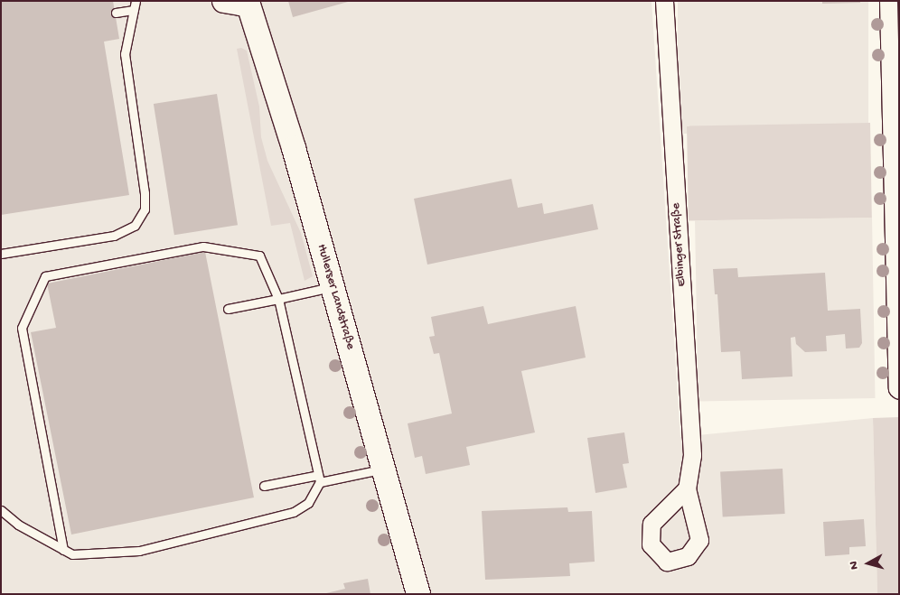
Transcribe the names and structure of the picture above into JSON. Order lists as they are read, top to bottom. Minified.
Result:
{"streets":{"street":["Elbinger Straße","Hullerser Landstraße"]},"north":"left"}
